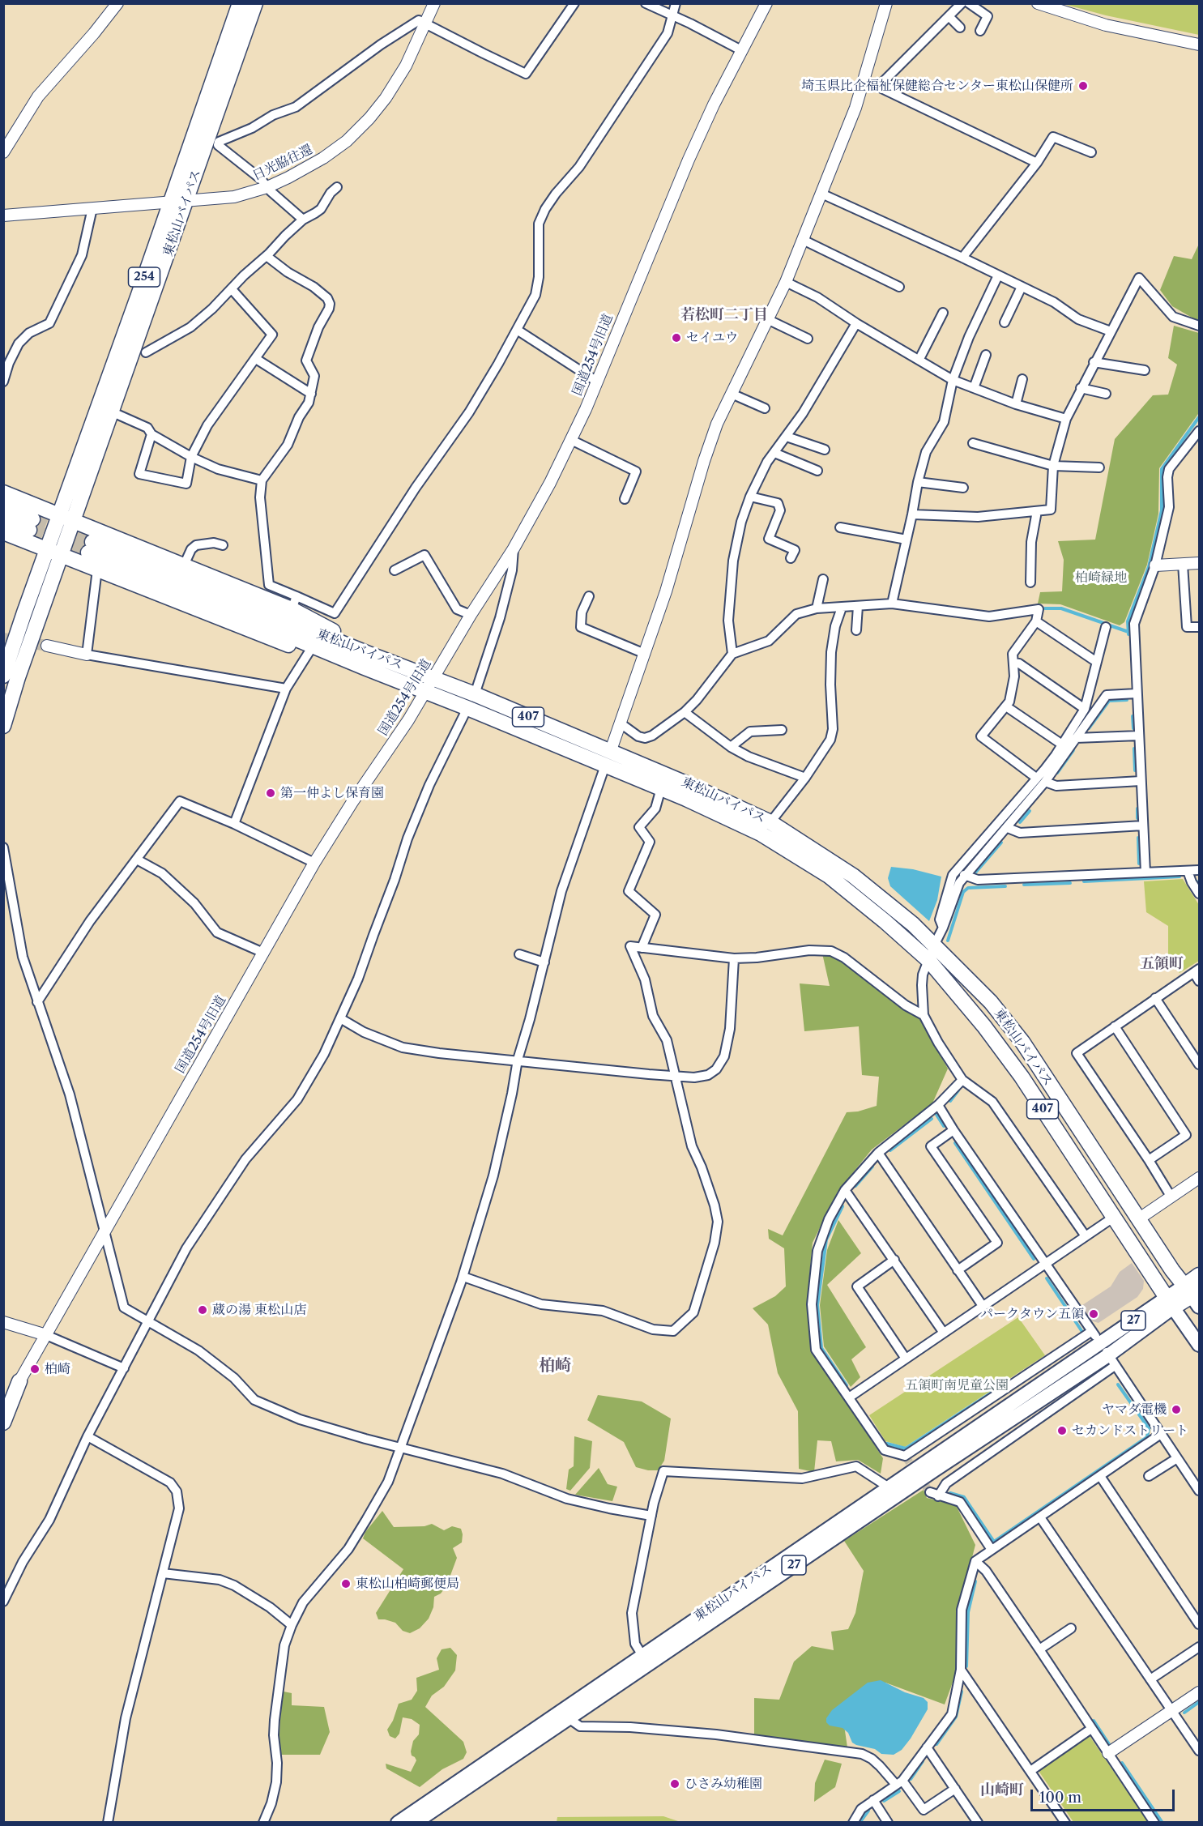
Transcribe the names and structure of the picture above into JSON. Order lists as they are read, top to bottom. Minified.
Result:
{"streets":{"highway":["東松山バイパス","254","407"],"main road":["27"],"street":["日光脇往還","国道254号旧道"]},"crossings":[["日光脇往還","東松山バイパス"],["東松山バイパス","国道254号旧道"]],"districts":["若松町二丁目","五領町","柏崎","山崎町"],"parks":["柏崎緑地","五領町南児童公園"],"places":["埼玉県比企福祉保健総合センター東松山保健所","セイユウ","第一仲よし保育園","蔵の湯 東松山店","パークタウン五領","柏崎","ヤマダ電機","セカンドストリート","東松山柏崎郵便局","ひさみ幼稚園"],"scale_bar":"100 m"}
